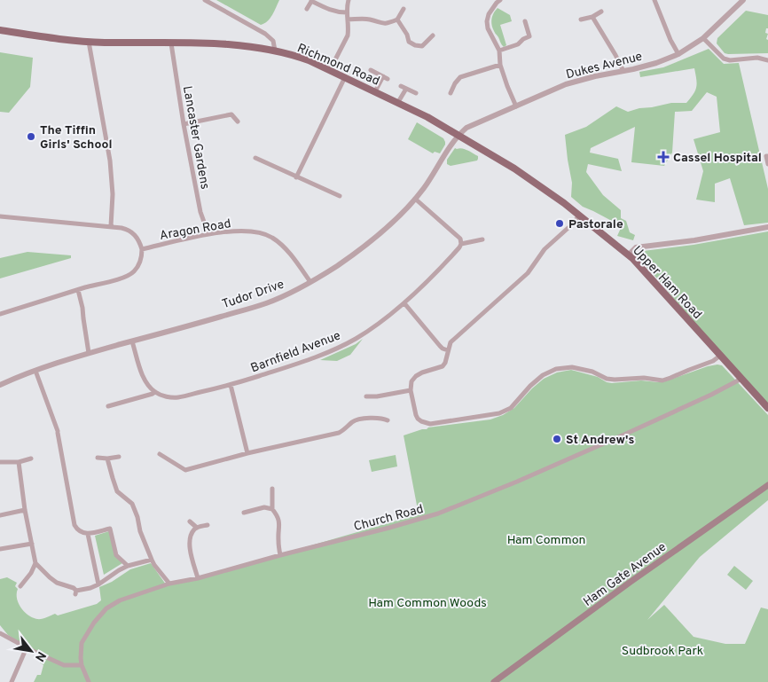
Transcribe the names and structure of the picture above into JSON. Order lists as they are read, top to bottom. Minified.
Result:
{"streets":{"main road":["Richmond Road","Upper Ham Road","Ham Gate Avenue"],"street":["Dukes Avenue","Lancaster Gardens","Aragon Road","Tudor Drive","Barnfield Avenue","Church Road"]},"crossings":[["Richmond Road","Dukes Avenue"],["Richmond Road","Lancaster Gardens"],["Richmond Road","Upper Ham Road"],["Richmond Road","Tudor Drive"],["Dukes Avenue","Tudor Drive"],["Lancaster Gardens","Aragon Road"],["Aragon Road","Tudor Drive"],["Upper Ham Road","Church Road"]],"parks":["Ham Common","Ham Common Woods","Sudbrook Park"],"places":{"other":["The Tiffin Girls' School","Pastorale","St Andrew's"],"health":["Cassel Hospital"]},"north":"bottom right"}
